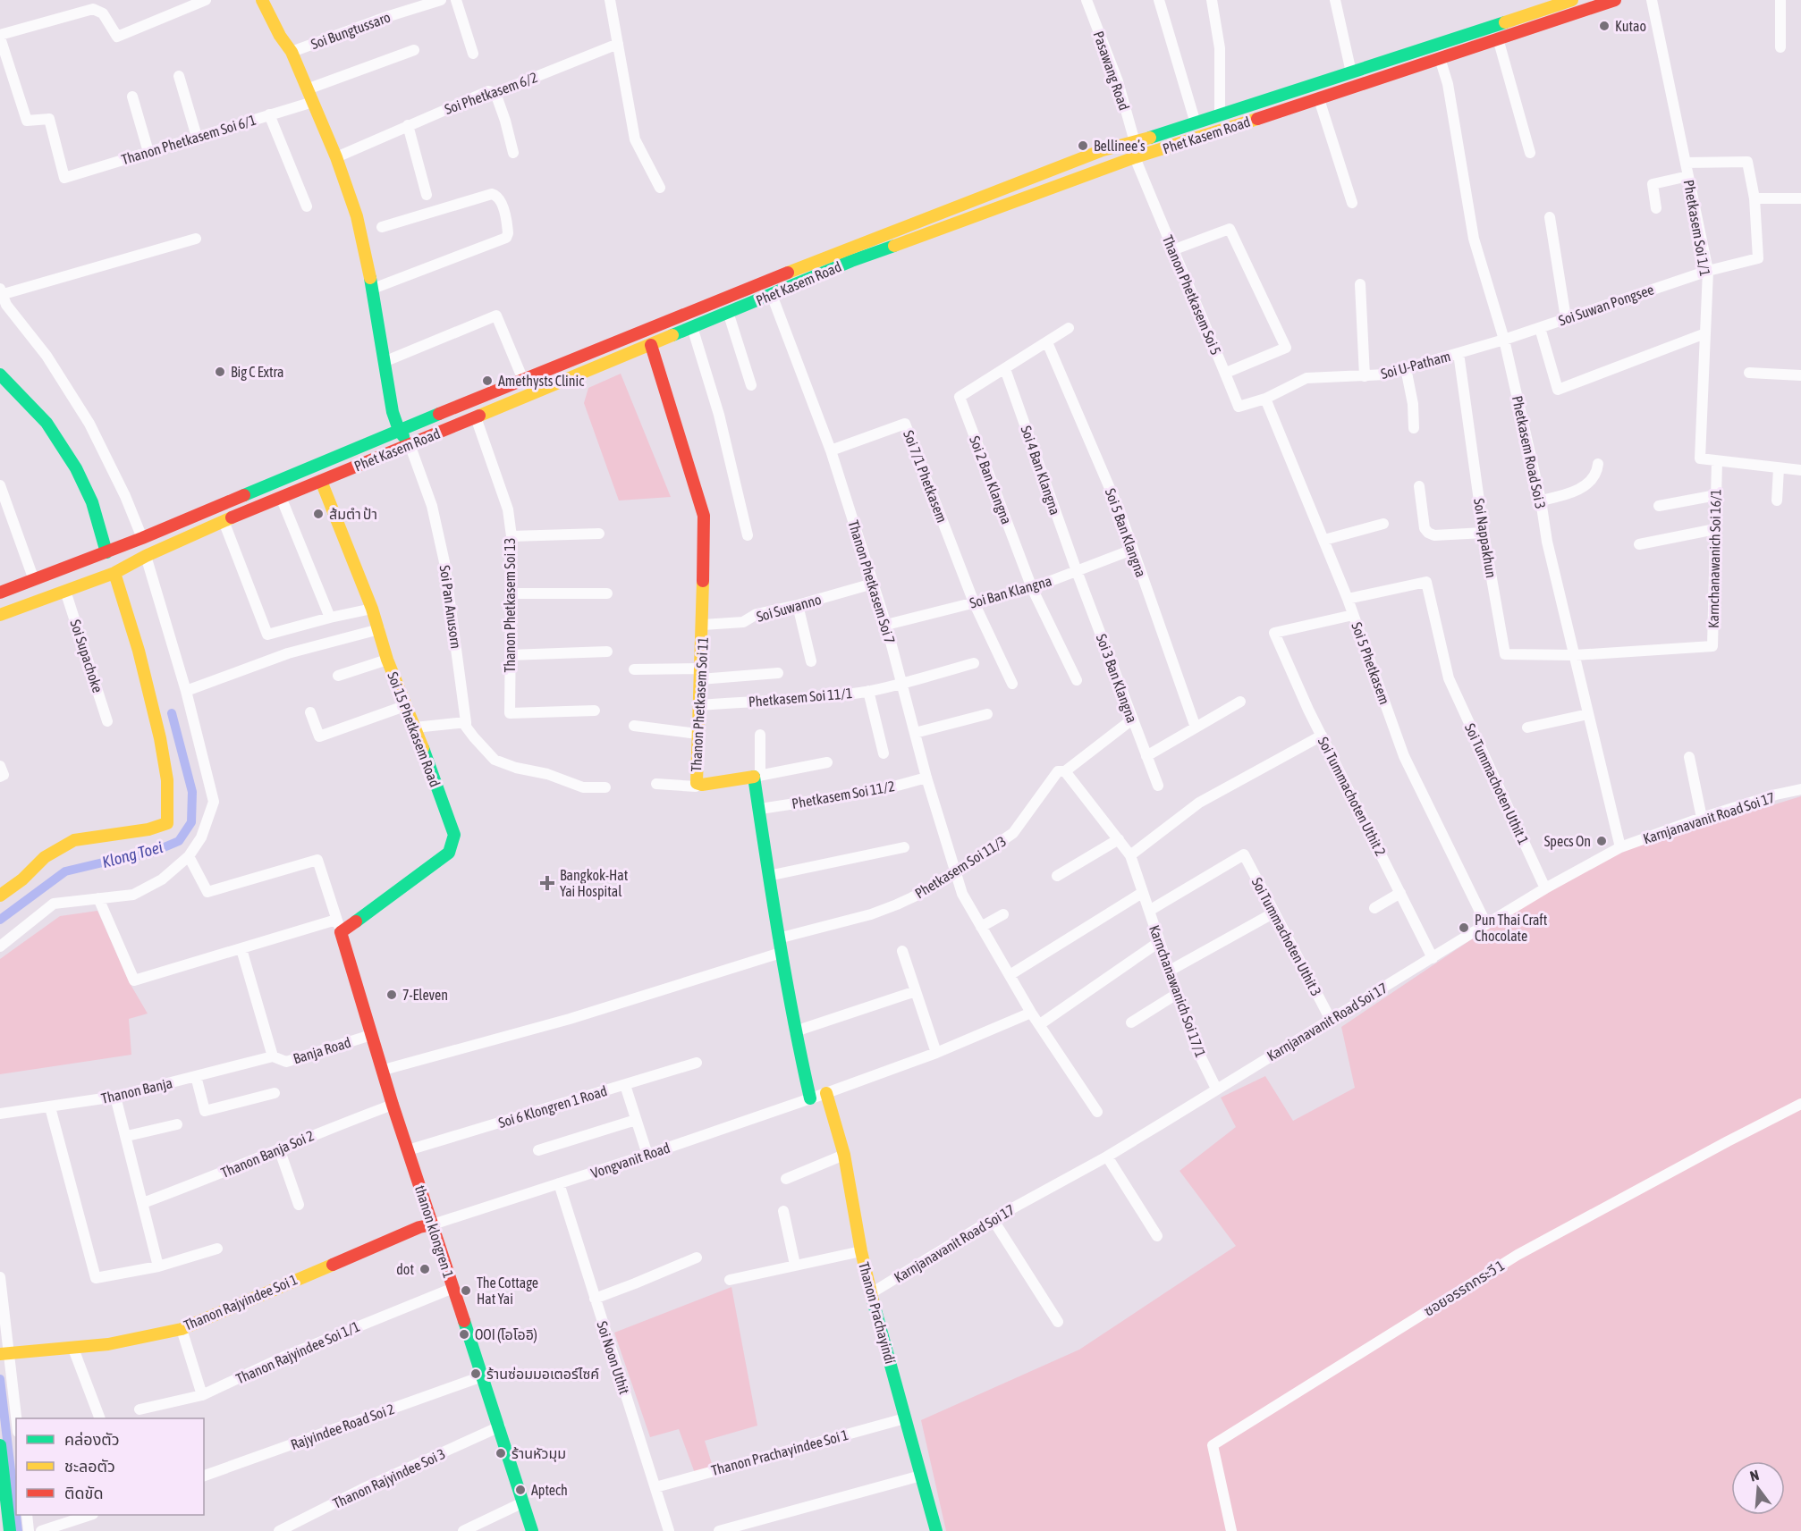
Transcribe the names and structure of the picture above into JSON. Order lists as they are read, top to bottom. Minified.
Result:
{"streets":{"street":["Soi Bungtussaro","Pasawang Road","Soi Phetkasem 6/2","Phet Kasem Road","Thanon Phetkasem Soi 6/1","Phetkasem Soi 1/1","Thanon Phetkasem Soi 5","Soi Suwan Pongsee","Soi U-Patham","Phetkasem Road Soi 3","Soi 4 Ban Klangna","Soi 7/1 Phetkasem","Soi 2 Ban Klangna","Soi 5 Ban Klangna","Soi Nappakhun","Karnchanawanich Soi 16/1","Thanon Phetkasem Soi 7","Soi Ban Klangna","Thanon Phetkasem Soi 13","Soi Pan Anusorn","Soi Suwanno","Soi Supachoke","Soi 5 Phetkasem","Soi 3 Ban Klangna","Phetkasem Soi 11/1","Thanon Phetkasem Soi 11","Soi 15 Phetkasem Road","Soi Tummachoten Uthit 1","Phetkasem Soi 11/2","Soi Tummachoten Uthit 2","Karnjanavanit Road Soi 17","Phetkasem Soi 11/3","Soi Tummachoten Uthit 3","Karnchanawanich Soi 17/1","Banja Road","Thanon Banja","Soi 6 Klongren 1 Road","Thanon Banja Soi 2","Vongvanit Road","thanon klongren 1","ซอยอรรถกระวี 1","Thanon Rajyindee Soi 1","Thanon Prachayindi","Thanon Rajyindee Soi 1/1","Soi Noon Uthit","Rajyindee Road Soi 2","Thanon Prachayindee Soi 1","Thanon Rajyindee Soi 3"]},"crossings":[["Pasawang Road","Phet Kasem Road"],["Phet Kasem Road","Thanon Phetkasem Soi 5"],["Phet Kasem Road","Phetkasem Road Soi 3"],["Phet Kasem Road","Thanon Phetkasem Soi 7"],["Phet Kasem Road","Thanon Phetkasem Soi 13"],["Phet Kasem Road","Soi Pan Anusorn"],["Phet Kasem Road","Soi Supachoke"],["Phet Kasem Road","Thanon Phetkasem Soi 11"],["Phet Kasem Road","Soi 15 Phetkasem Road"],["Phetkasem Soi 1/1","Soi Suwan Pongsee"],["Phetkasem Soi 1/1","Karnchanawanich Soi 16/1"],["Thanon Phetkasem Soi 5","Soi U-Patham"],["Thanon Phetkasem Soi 5","Soi 5 Phetkasem"],["Soi Suwan Pongsee","Soi U-Patham"],["Soi Suwan Pongsee","Phetkasem Road Soi 3"],["Soi U-Patham","Phetkasem Road Soi 3"],["Soi U-Patham","Soi Nappakhun"],["Soi U-Patham","Soi 5 Phetkasem"],["Phetkasem Road Soi 3","Soi Nappakhun"],["Phetkasem Road Soi 3","Karnchanawanich Soi 16/1"],["Phetkasem Road Soi 3","Karnjanavanit Road Soi 17"],["Soi 4 Ban Klangna","Soi 2 Ban Klangna"],["Soi 4 Ban Klangna","Soi Ban Klangna"],["Soi 4 Ban Klangna","Soi 3 Ban Klangna"],["Soi 7/1 Phetkasem","Thanon Phetkasem Soi 7"],["Soi 7/1 Phetkasem","Soi Ban Klangna"],["Soi 2 Ban Klangna","Soi 5 Ban Klangna"],["Soi 2 Ban Klangna","Soi Ban Klangna"],["Soi 5 Ban Klangna","Soi Ban Klangna"],["Soi Nappakhun","Karnchanawanich Soi 16/1"],["Thanon Phetkasem Soi 7","Soi Ban Klangna"],["Thanon Phetkasem Soi 7","Soi Suwanno"],["Thanon Phetkasem Soi 7","Phetkasem Soi 11/1"],["Thanon Phetkasem Soi 7","Phetkasem Soi 11/2"],["Thanon Phetkasem Soi 7","Phetkasem Soi 11/3"],["Thanon Phetkasem Soi 7","Vongvanit Road"],["Soi Ban Klangna","Soi 3 Ban Klangna"],["Soi Suwanno","Thanon Phetkasem Soi 11"],["Soi 5 Phetkasem","Soi Tummachoten Uthit 1"],["Soi 5 Phetkasem","Soi Tummachoten Uthit 2"],["Soi 5 Phetkasem","Karnjanavanit Road Soi 17"],["Soi 3 Ban Klangna","Phetkasem Soi 11/3"],["Phetkasem Soi 11/1","Thanon Phetkasem Soi 11"],["Soi 15 Phetkasem Road","thanon klongren 1"],["Soi Tummachoten Uthit 1","Karnjanavanit Road Soi 17"],["Soi Tummachoten Uthit 2","Karnjanavanit Road Soi 17"],["Karnjanavanit Road Soi 17","Soi Tummachoten Uthit 3"],["Karnjanavanit Road Soi 17","Karnchanawanich Soi 17/1"],["Karnjanavanit Road Soi 17","Thanon Prachayindi"],["Phetkasem Soi 11/3","Karnchanawanich Soi 17/1"],["Soi Tummachoten Uthit 3","Karnchanawanich Soi 17/1"],["Banja Road","Thanon Banja"],["Banja Road","thanon klongren 1"],["Soi 6 Klongren 1 Road","thanon klongren 1"],["Thanon Banja Soi 2","thanon klongren 1"],["Vongvanit Road","thanon klongren 1"],["Vongvanit Road","Thanon Rajyindee Soi 1"],["Vongvanit Road","Thanon Prachayindi"],["Vongvanit Road","Soi Noon Uthit"],["thanon klongren 1","Thanon Rajyindee Soi 1"],["thanon klongren 1","Thanon Rajyindee Soi 1/1"],["thanon klongren 1","Rajyindee Road Soi 2"],["thanon klongren 1","Thanon Rajyindee Soi 3"],["Thanon Prachayindi","Thanon Prachayindee Soi 1"],["Soi Noon Uthit","Thanon Prachayindee Soi 1"]],"water":["Klong Toei"],"places":{"other":["Kutao","Bellinee’s","Big C Extra","Amethysts Clinic","ส้มตำ ป้า","Specs On","Pun Thai Craft Chocolate","7-Eleven","dot","The Cottage Hat Yai","OOI (โอโออิ)","ร้านซ่อมมอเตอร์ไซค์","ร้านหัวมุม","Aptech"],"health":["Bangkok-Hat Yai Hospital"]},"legend":["คล่องตัว","ชะลอตัว","ติดขัด"],"north":"top"}
